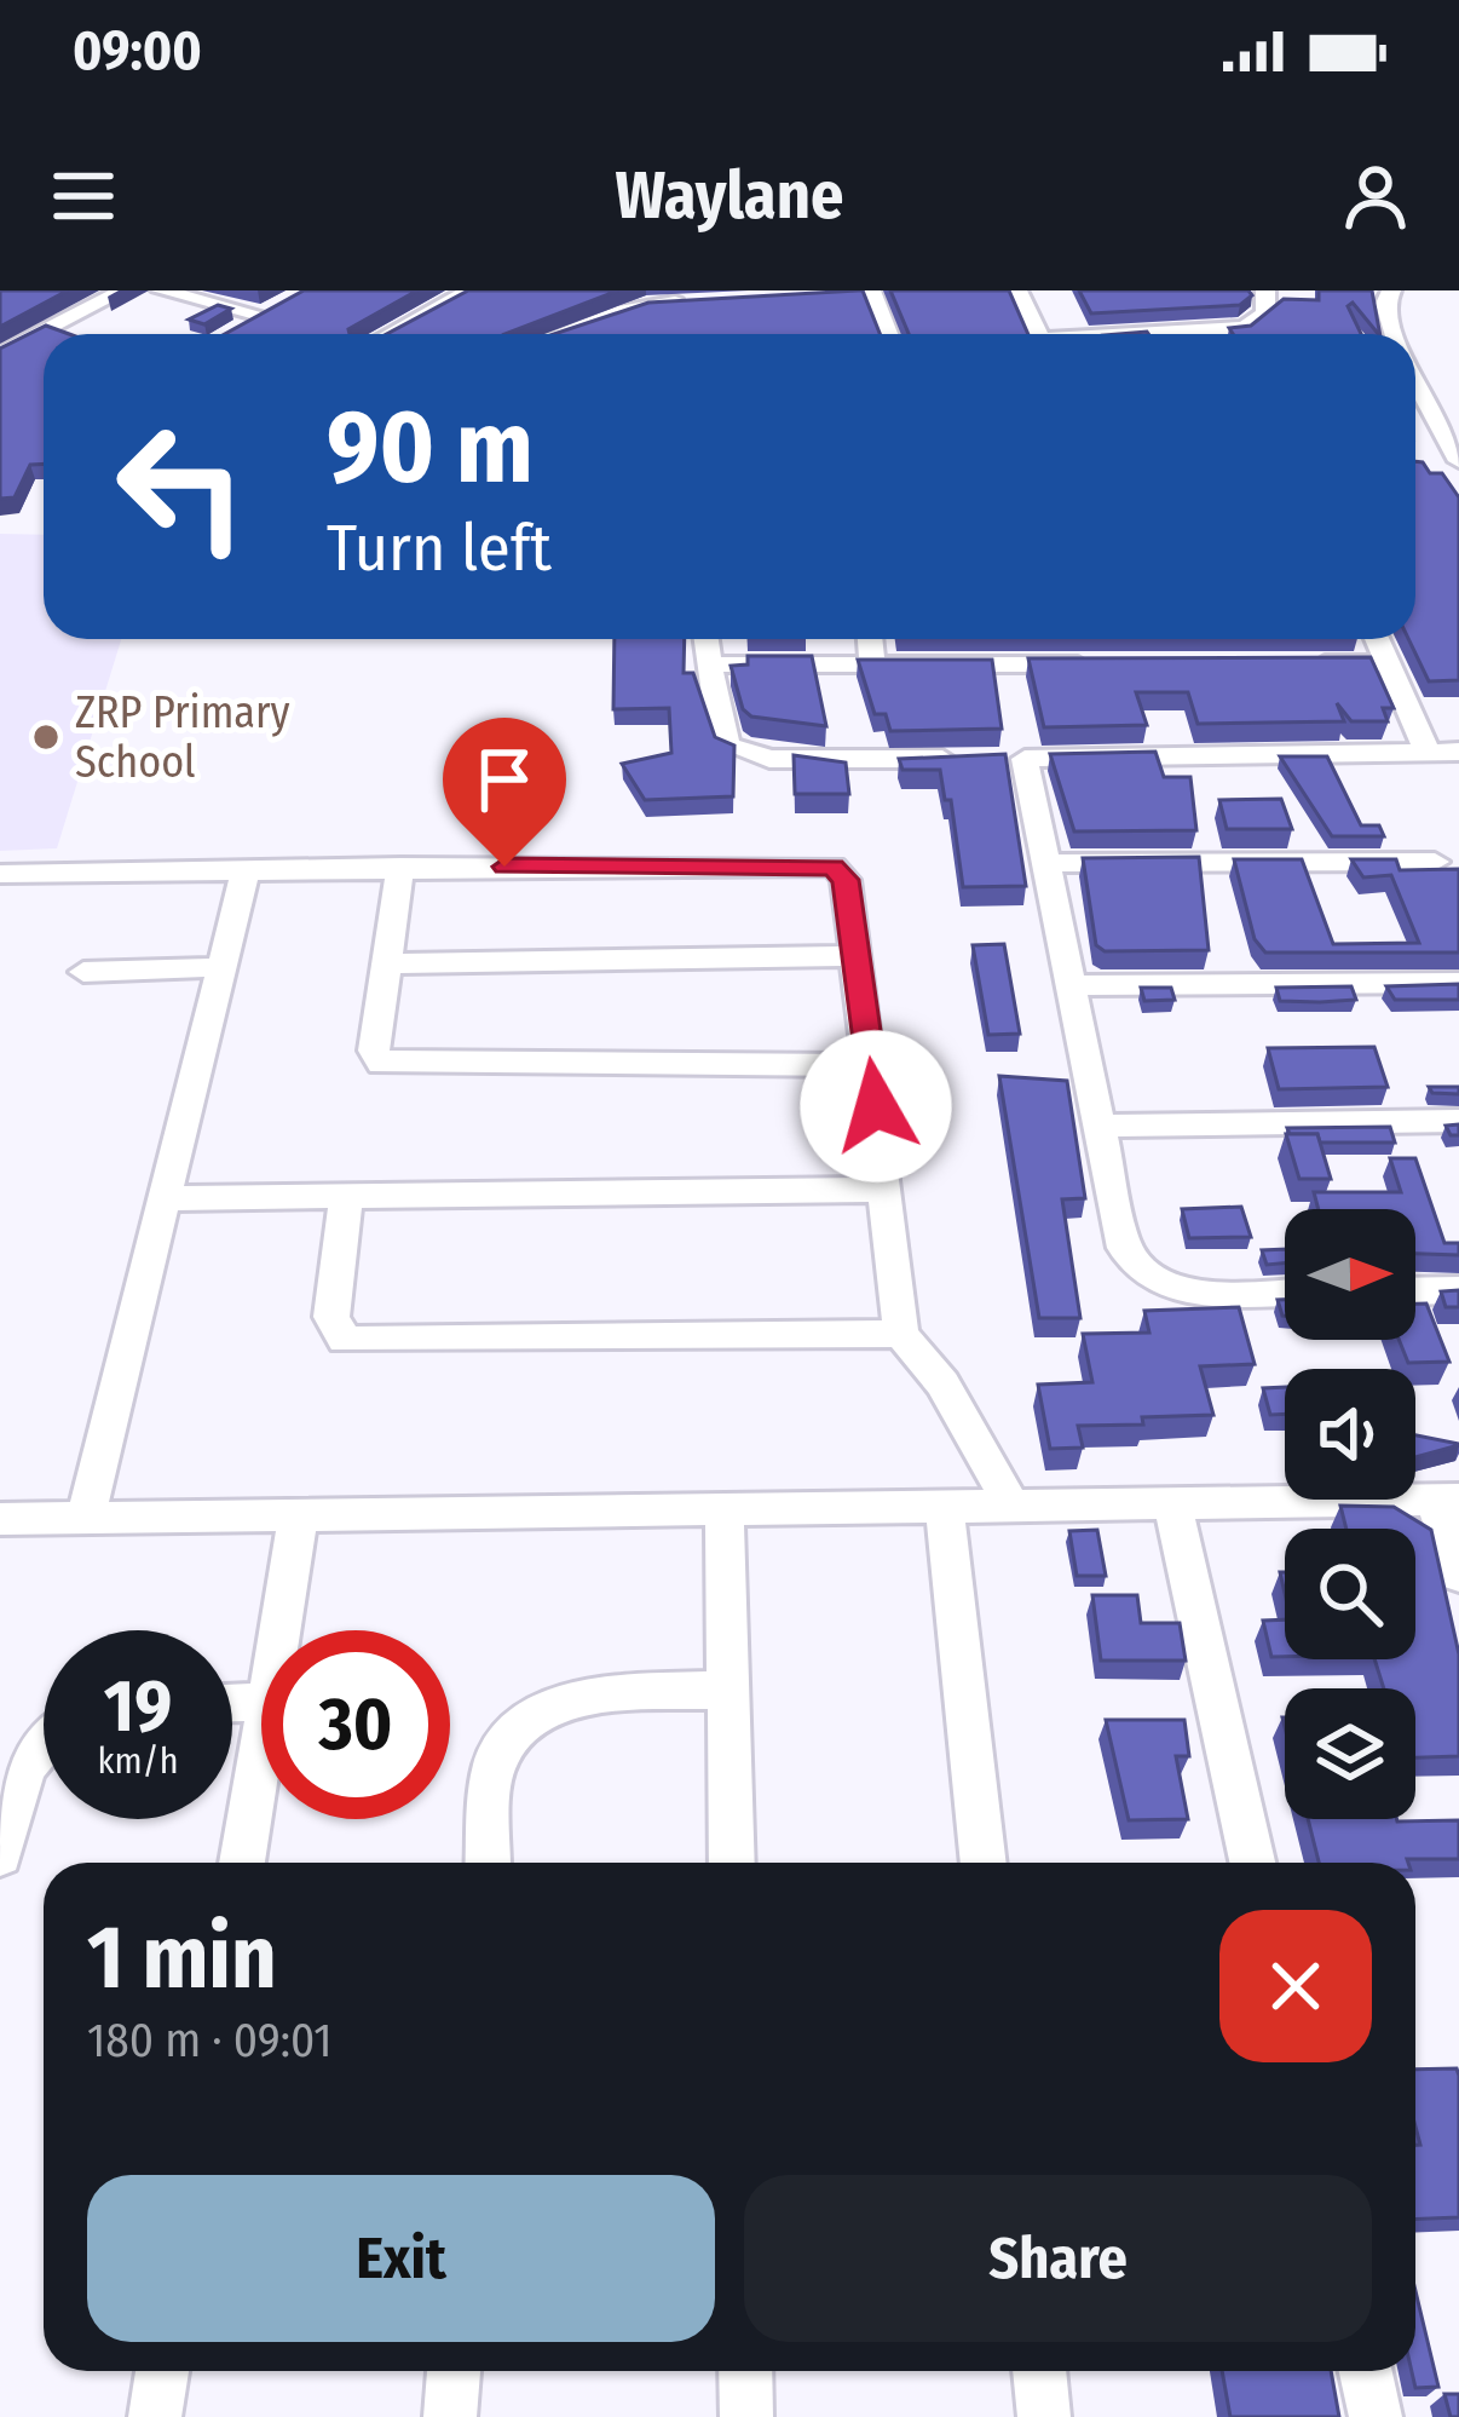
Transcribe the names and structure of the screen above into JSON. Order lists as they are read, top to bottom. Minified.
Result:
{"places":["ZRP Primary School"],"north":"right","page":{"status":"09:00","header":"Waylane","turn":["90 m","Turn left"],"speed":"19 km/h","limit":"30","heading":["1 min","180 m · 09:01"],"buttons":["Exit","Share"]}}
